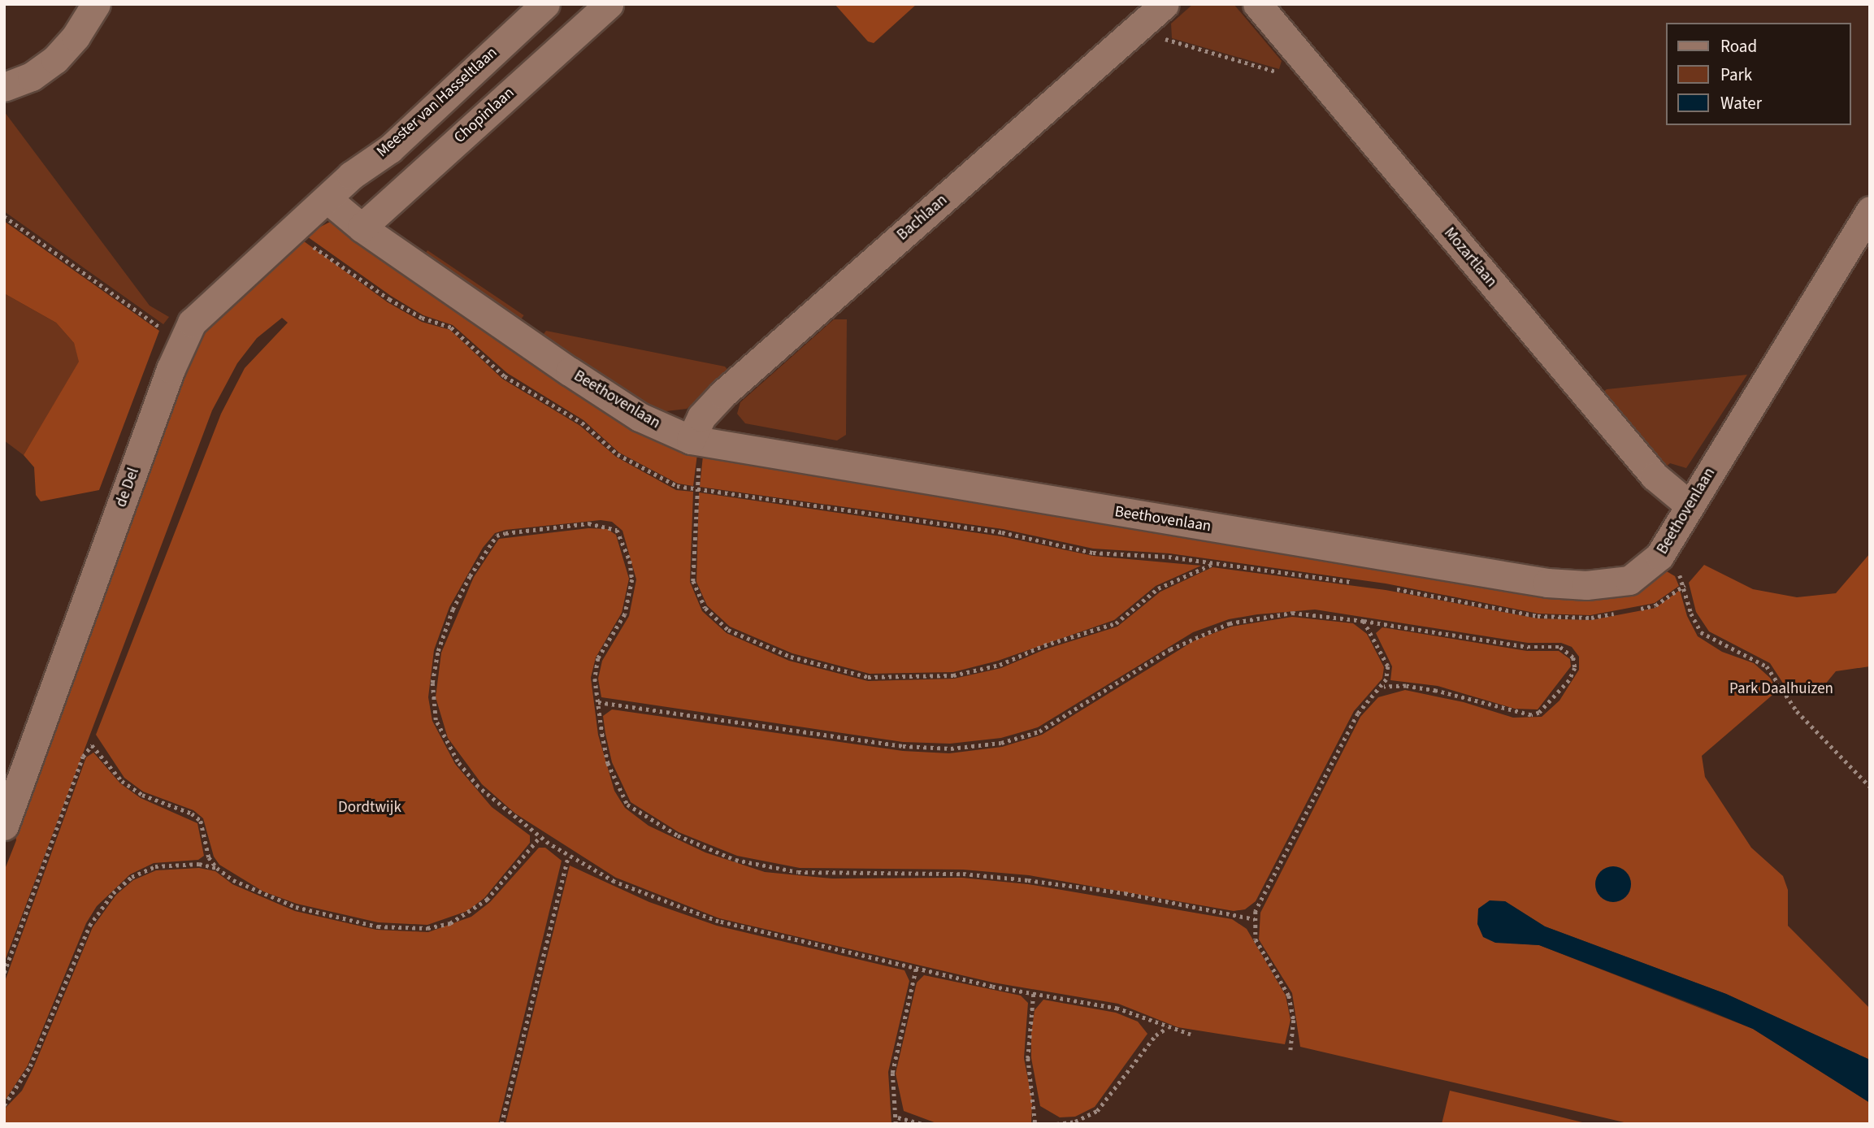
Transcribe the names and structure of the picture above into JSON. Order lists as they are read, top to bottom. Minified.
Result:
{"streets":{"street":["Meester van Hasseltlaan","Chopinlaan","Bachlaan","Mozartlaan","Beethovenlaan","de Del"]},"crossings":[["Meester van Hasseltlaan","Beethovenlaan"],["Meester van Hasseltlaan","de Del"],["Chopinlaan","Beethovenlaan"],["Bachlaan","Beethovenlaan"],["Mozartlaan","Beethovenlaan"],["Beethovenlaan","de Del"]],"parks":["Park Daalhuizen","Dordtwijk"],"legend":["Road","Park","Water"]}
